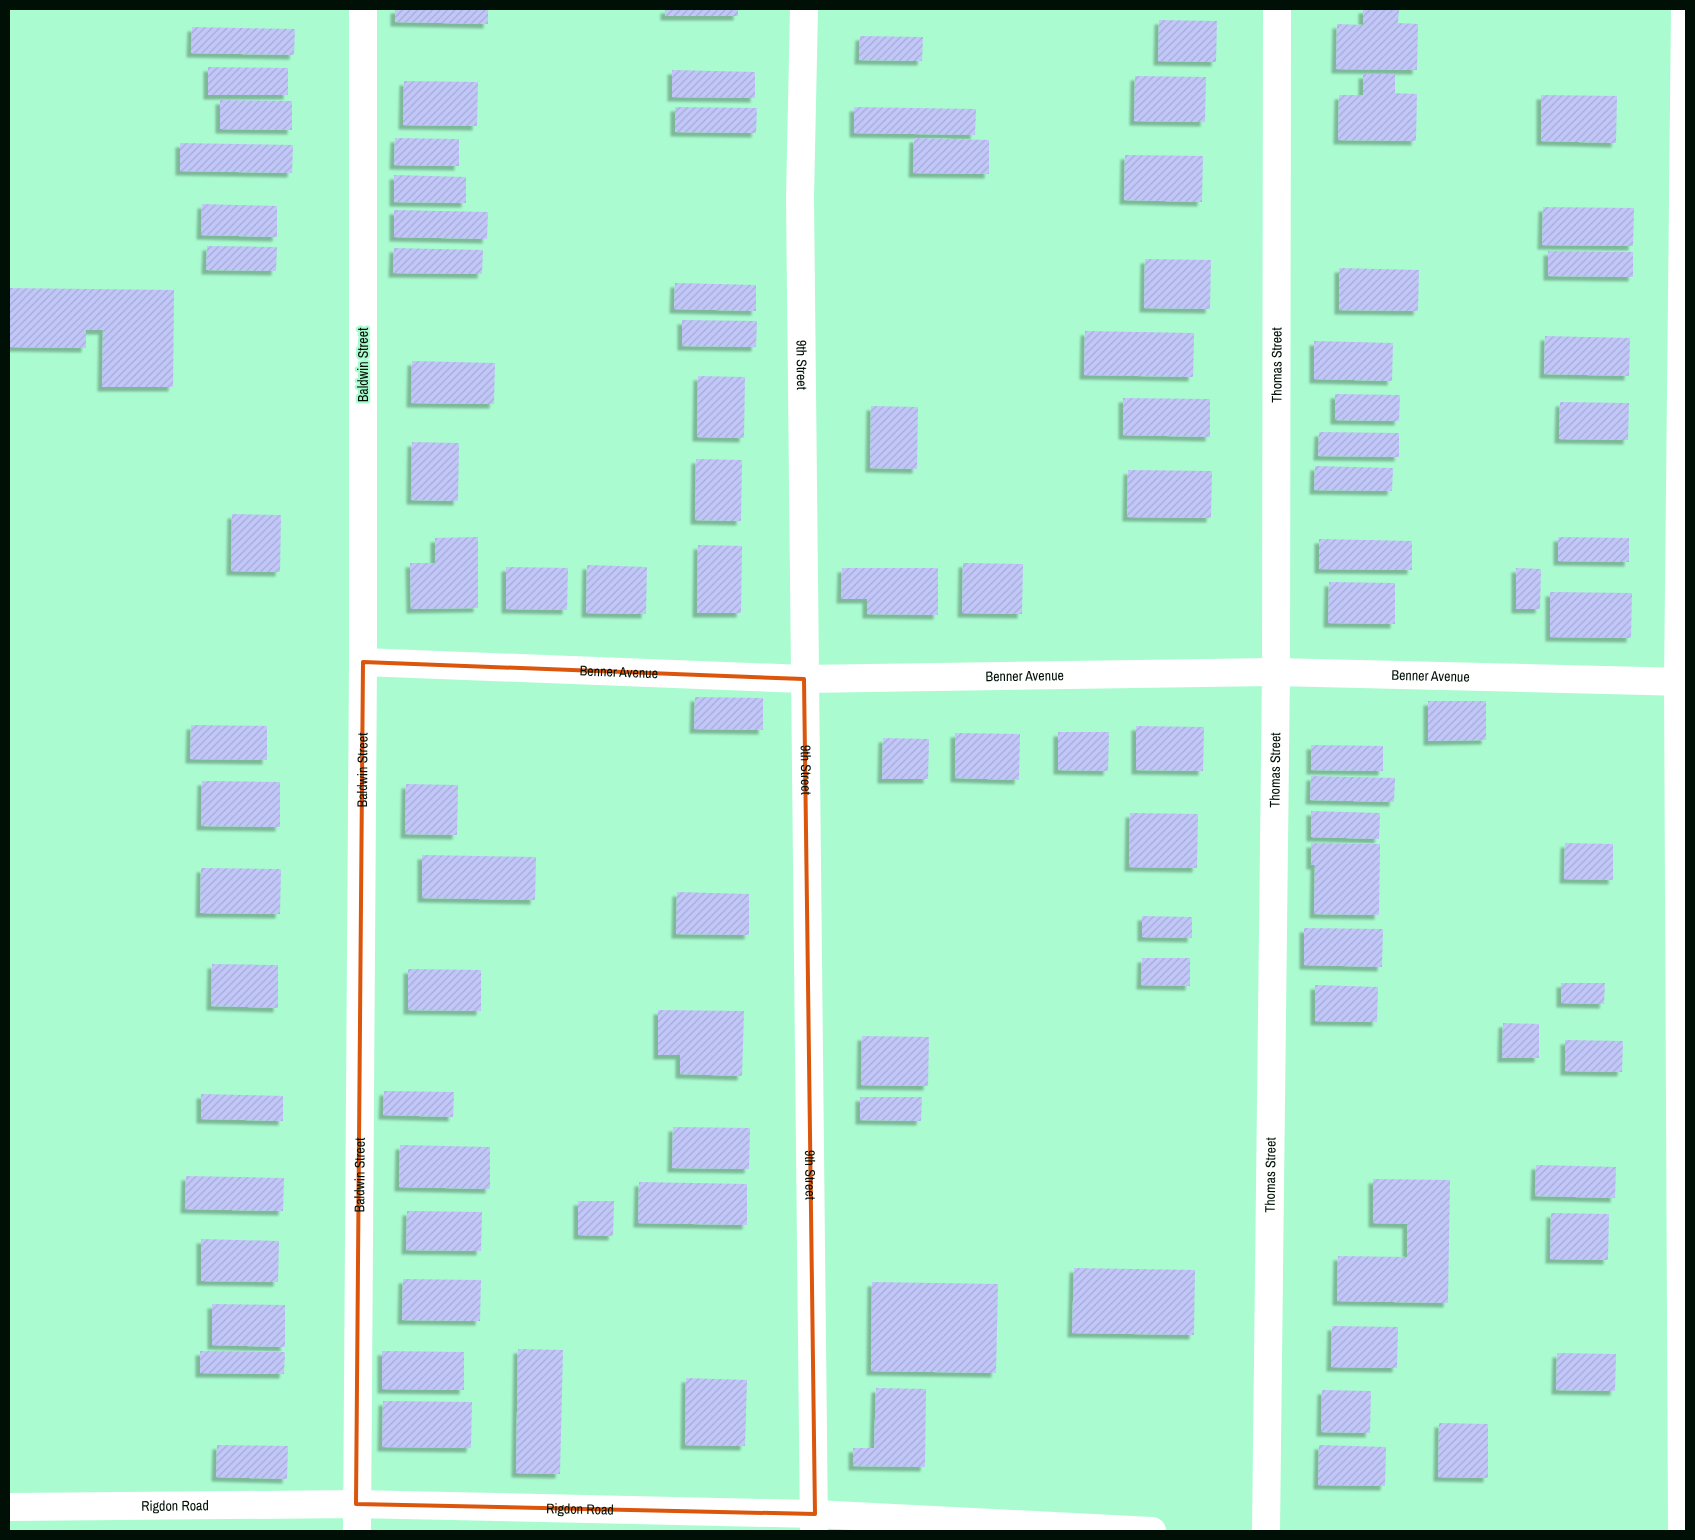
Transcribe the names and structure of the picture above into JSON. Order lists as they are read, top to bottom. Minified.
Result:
{"streets":{"street":["Baldwin Street","9th Street","Thomas Street","Benner Avenue","Rigdon Road"]},"crossings":[["Baldwin Street","Benner Avenue"],["Baldwin Street","Rigdon Road"],["9th Street","Benner Avenue"],["9th Street","Rigdon Road"],["Thomas Street","Benner Avenue"]]}
